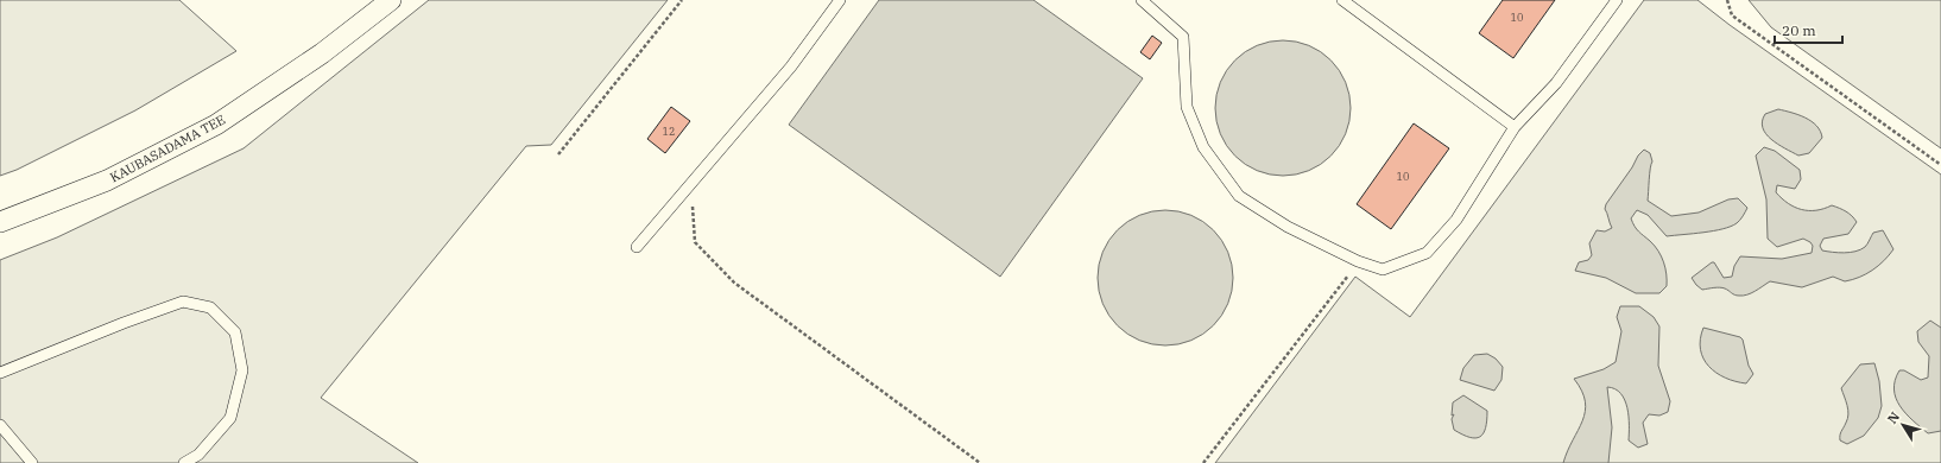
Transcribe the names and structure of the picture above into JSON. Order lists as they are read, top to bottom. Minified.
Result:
{"streets":{"street":["KAUBASADAMA TEE"]},"house_numbers":["10","12","10"],"scale_bar":"20 m","north":"top left"}
